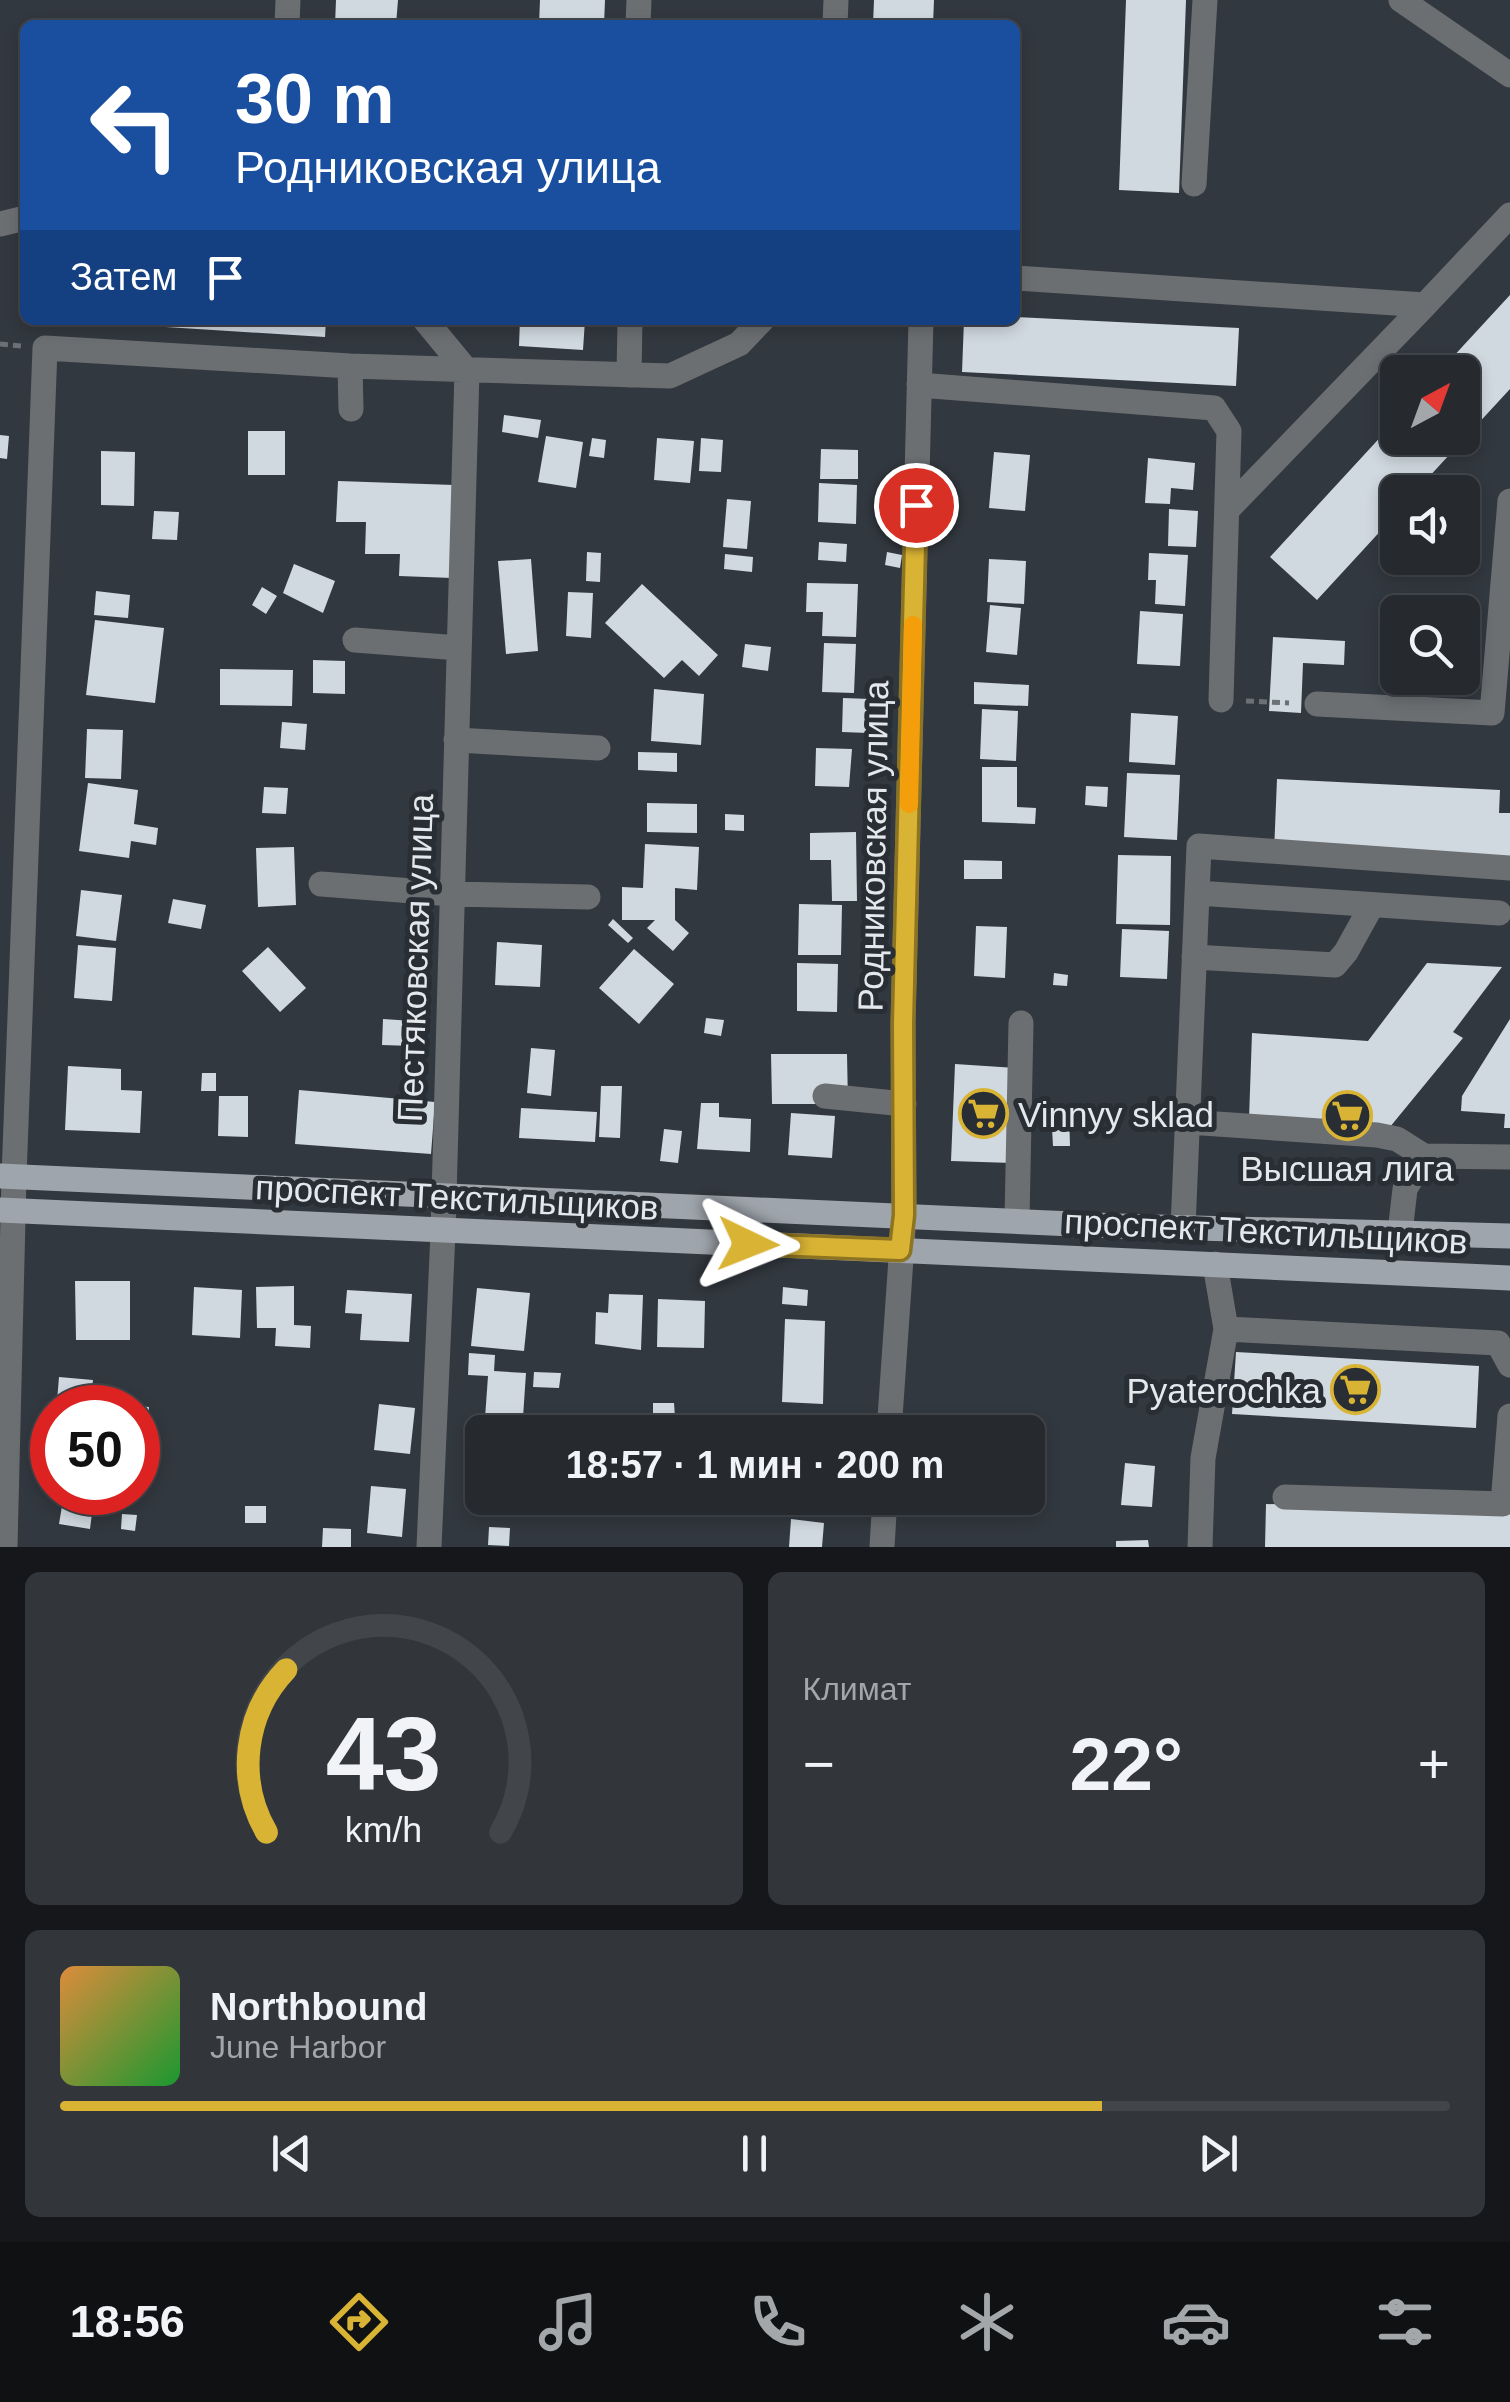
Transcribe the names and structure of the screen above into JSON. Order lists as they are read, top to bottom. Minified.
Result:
{"streets":{"main road":["проспект Текстильщиков"],"street":["Родниковская улица","Пестяковская улица"]},"crossings":[["Родниковская улица","проспект Текстильщиков"],["Пестяковская улица","проспект Текстильщиков"]],"places":{"supermarket":["Vinnyy sklad","Высшая лига","Pyaterochka"]},"north":"top right","page":{"turn":["30 m","Родниковская улица"],"then":"Затем","limit":"50","trip":"18:57 · 1 мин · 200 m","tile":"Климат","heat":["−","22°","+"],"song":["Northbound","June Harbor"],"tabs":"18:56","gauge":["43","km/h"]}}
